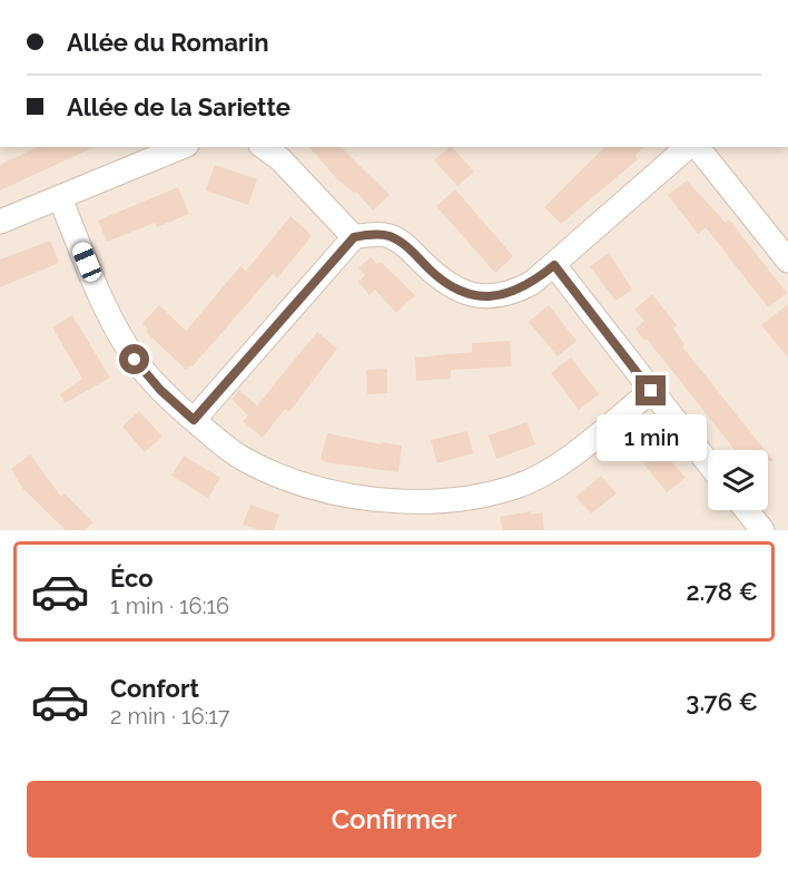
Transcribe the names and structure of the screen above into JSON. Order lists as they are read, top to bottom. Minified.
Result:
{"page":{"banner":["Allée du Romarin","Allée de la Sariette"],"bubble":"1 min","list":[{"name":"Éco","note":"1 min · 16:16","value":"2.78 €"},{"name":"Confort","note":"2 min · 16:17","value":"3.76 €"}],"buttons":"Confirmer"}}
